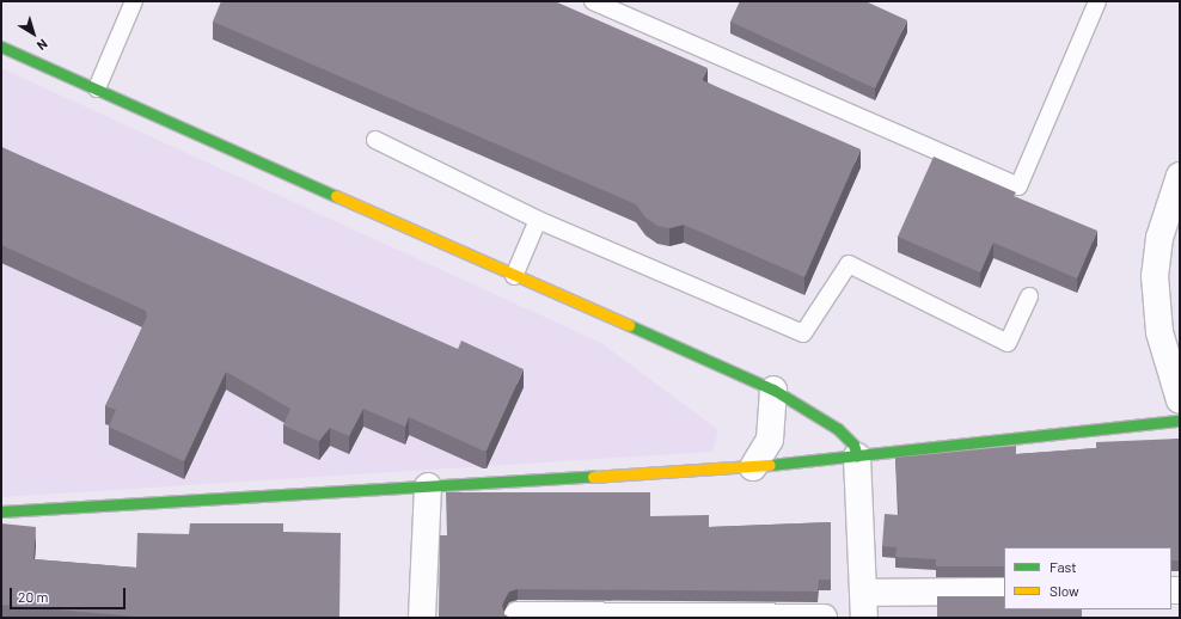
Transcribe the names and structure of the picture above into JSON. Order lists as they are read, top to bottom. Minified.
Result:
{"legend":["Fast","Slow"],"scale_bar":"20 m","north":"bottom right"}
